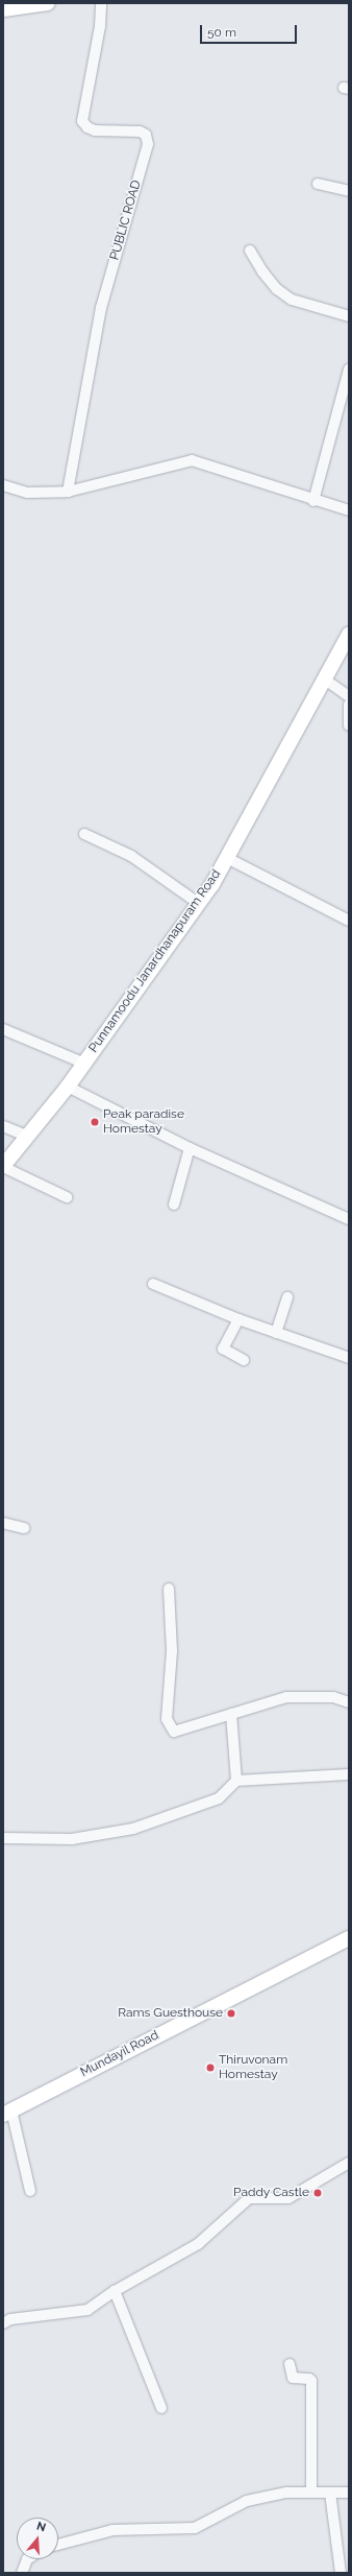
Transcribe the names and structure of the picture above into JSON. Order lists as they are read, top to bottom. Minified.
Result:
{"streets":{"main road":["Punnamoodu Janardhanapuram Road","Mundayil Road"],"street":["PUBLIC ROAD"]},"places":["Peak paradise Homestay","Rams Guesthouse","Thiruvonam Homestay","Paddy Castle"],"scale_bar":"50 m","north":"top"}
